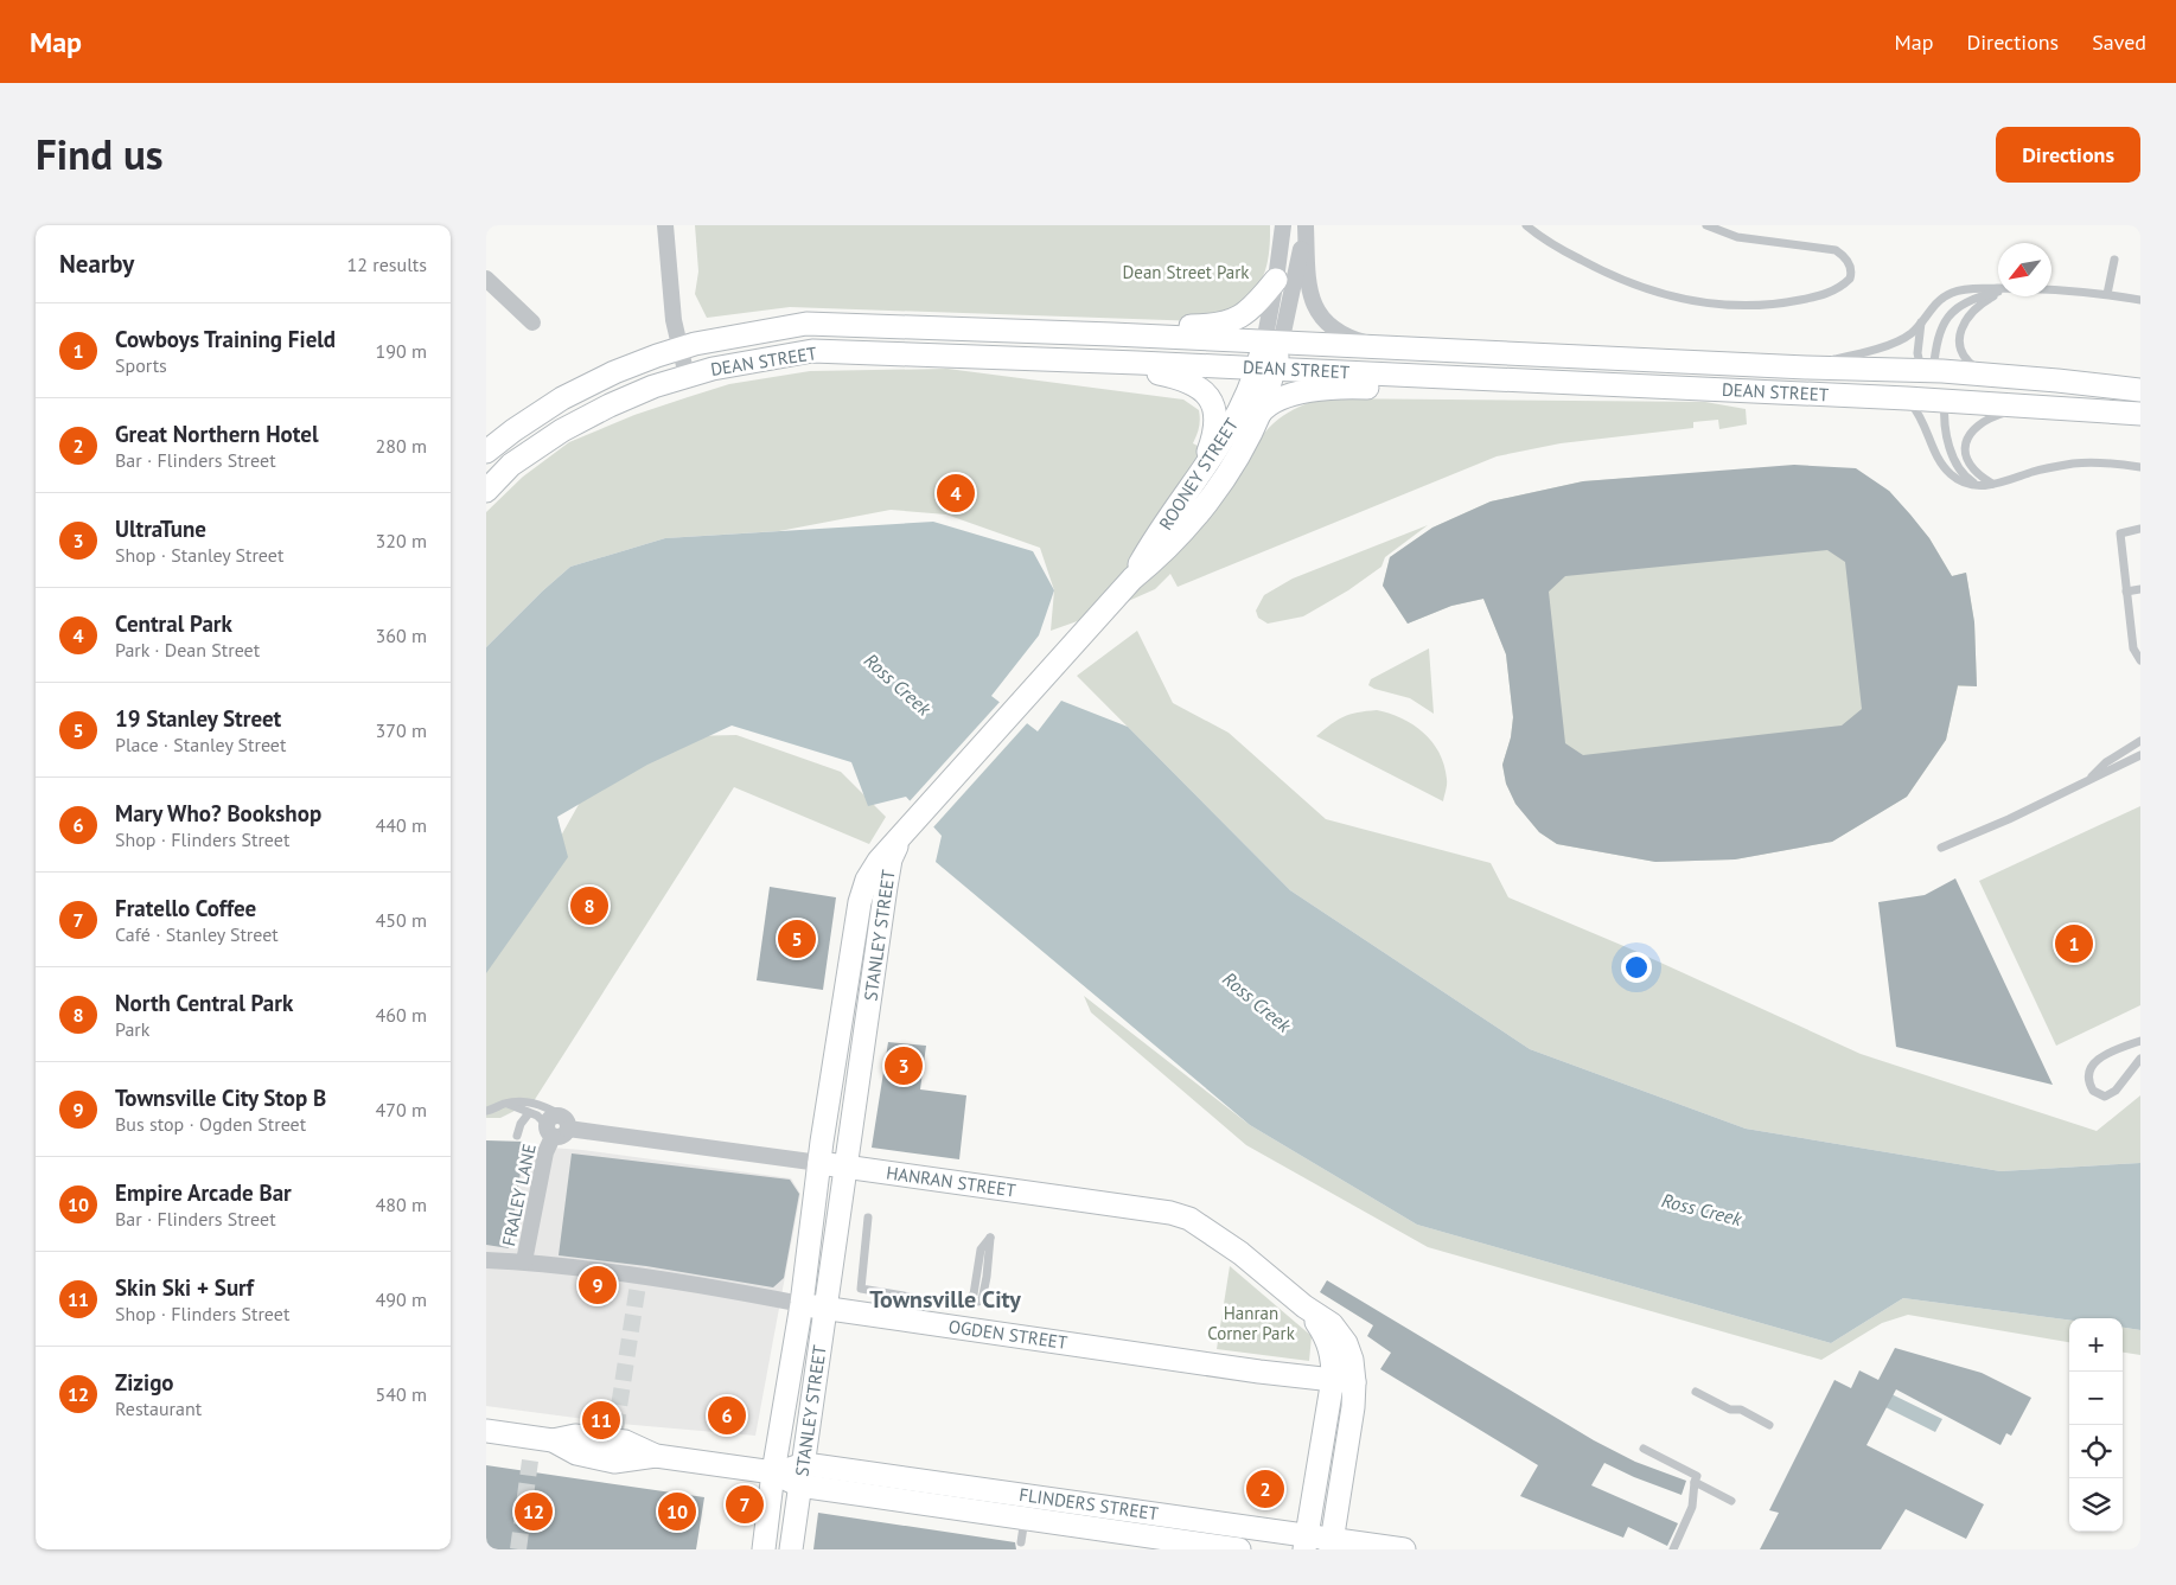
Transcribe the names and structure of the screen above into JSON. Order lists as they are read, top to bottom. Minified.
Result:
{"streets":{"main road":["DEAN STREET","ROONEY STREET","STANLEY STREET","HANRAN STREET","OGDEN STREET","FLINDERS STREET"],"street":["FRALEY LANE"]},"crossings":[["DEAN STREET","ROONEY STREET"],["ROONEY STREET","STANLEY STREET"],["STANLEY STREET","HANRAN STREET"],["STANLEY STREET","OGDEN STREET"],["STANLEY STREET","FLINDERS STREET"],["HANRAN STREET","FRALEY LANE"],["HANRAN STREET","OGDEN STREET"],["FRALEY LANE","OGDEN STREET"]],"districts":["Townsville City"],"water":["Ross Creek"],"parks":["Dean Street Park","Hanran Corner Park"],"north":"bottom left","page":{"header":"Map","nav":["Map","Directions","Saved"],"title":"Find us","buttons":"Directions","heading":["Nearby","12 results"],"list":[{"mark":"1","name":"Cowboys Training Field","note":"Sports","value":"190 m"},{"mark":"2","name":"Great Northern Hotel","note":"Bar · Flinders Street","value":"280 m"},{"mark":"3","name":"UltraTune","note":"Shop · Stanley Street","value":"320 m"},{"mark":"4","name":"Central Park","note":"Park · Dean Street","value":"360 m"},{"mark":"5","name":"19 Stanley Street","note":"Place · Stanley Street","value":"370 m"},{"mark":"6","name":"Mary Who? Bookshop","note":"Shop · Flinders Street","value":"440 m"},{"mark":"7","name":"Fratello Coffee","note":"Café · Stanley Street","value":"450 m"},{"mark":"8","name":"North Central Park","note":"Park","value":"460 m"},{"mark":"9","name":"Townsville City Stop B","note":"Bus stop · Ogden Street","value":"470 m"},{"mark":"10","name":"Empire Arcade Bar","note":"Bar · Flinders Street","value":"480 m"},{"mark":"11","name":"Skin Ski + Surf","note":"Shop · Flinders Street","value":"490 m"},{"mark":"12","name":"Zizigo","note":"Restaurant","value":"540 m"}],"pins":["4","8","5","1","3","9","6","11","2","7","10","12"],"map_buttons":["+","−"]}}
